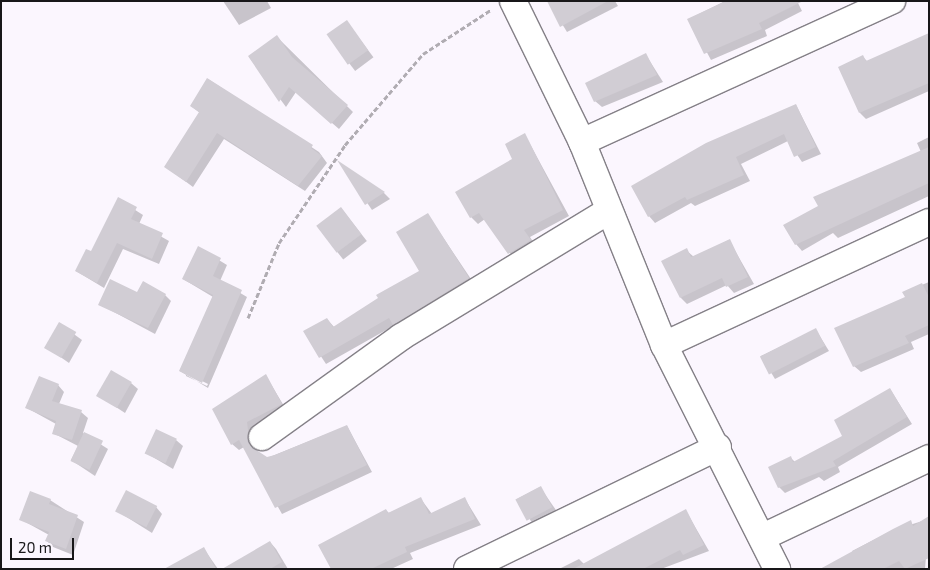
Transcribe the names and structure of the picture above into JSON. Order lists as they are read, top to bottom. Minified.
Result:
{"scale_bar":"20 m"}
